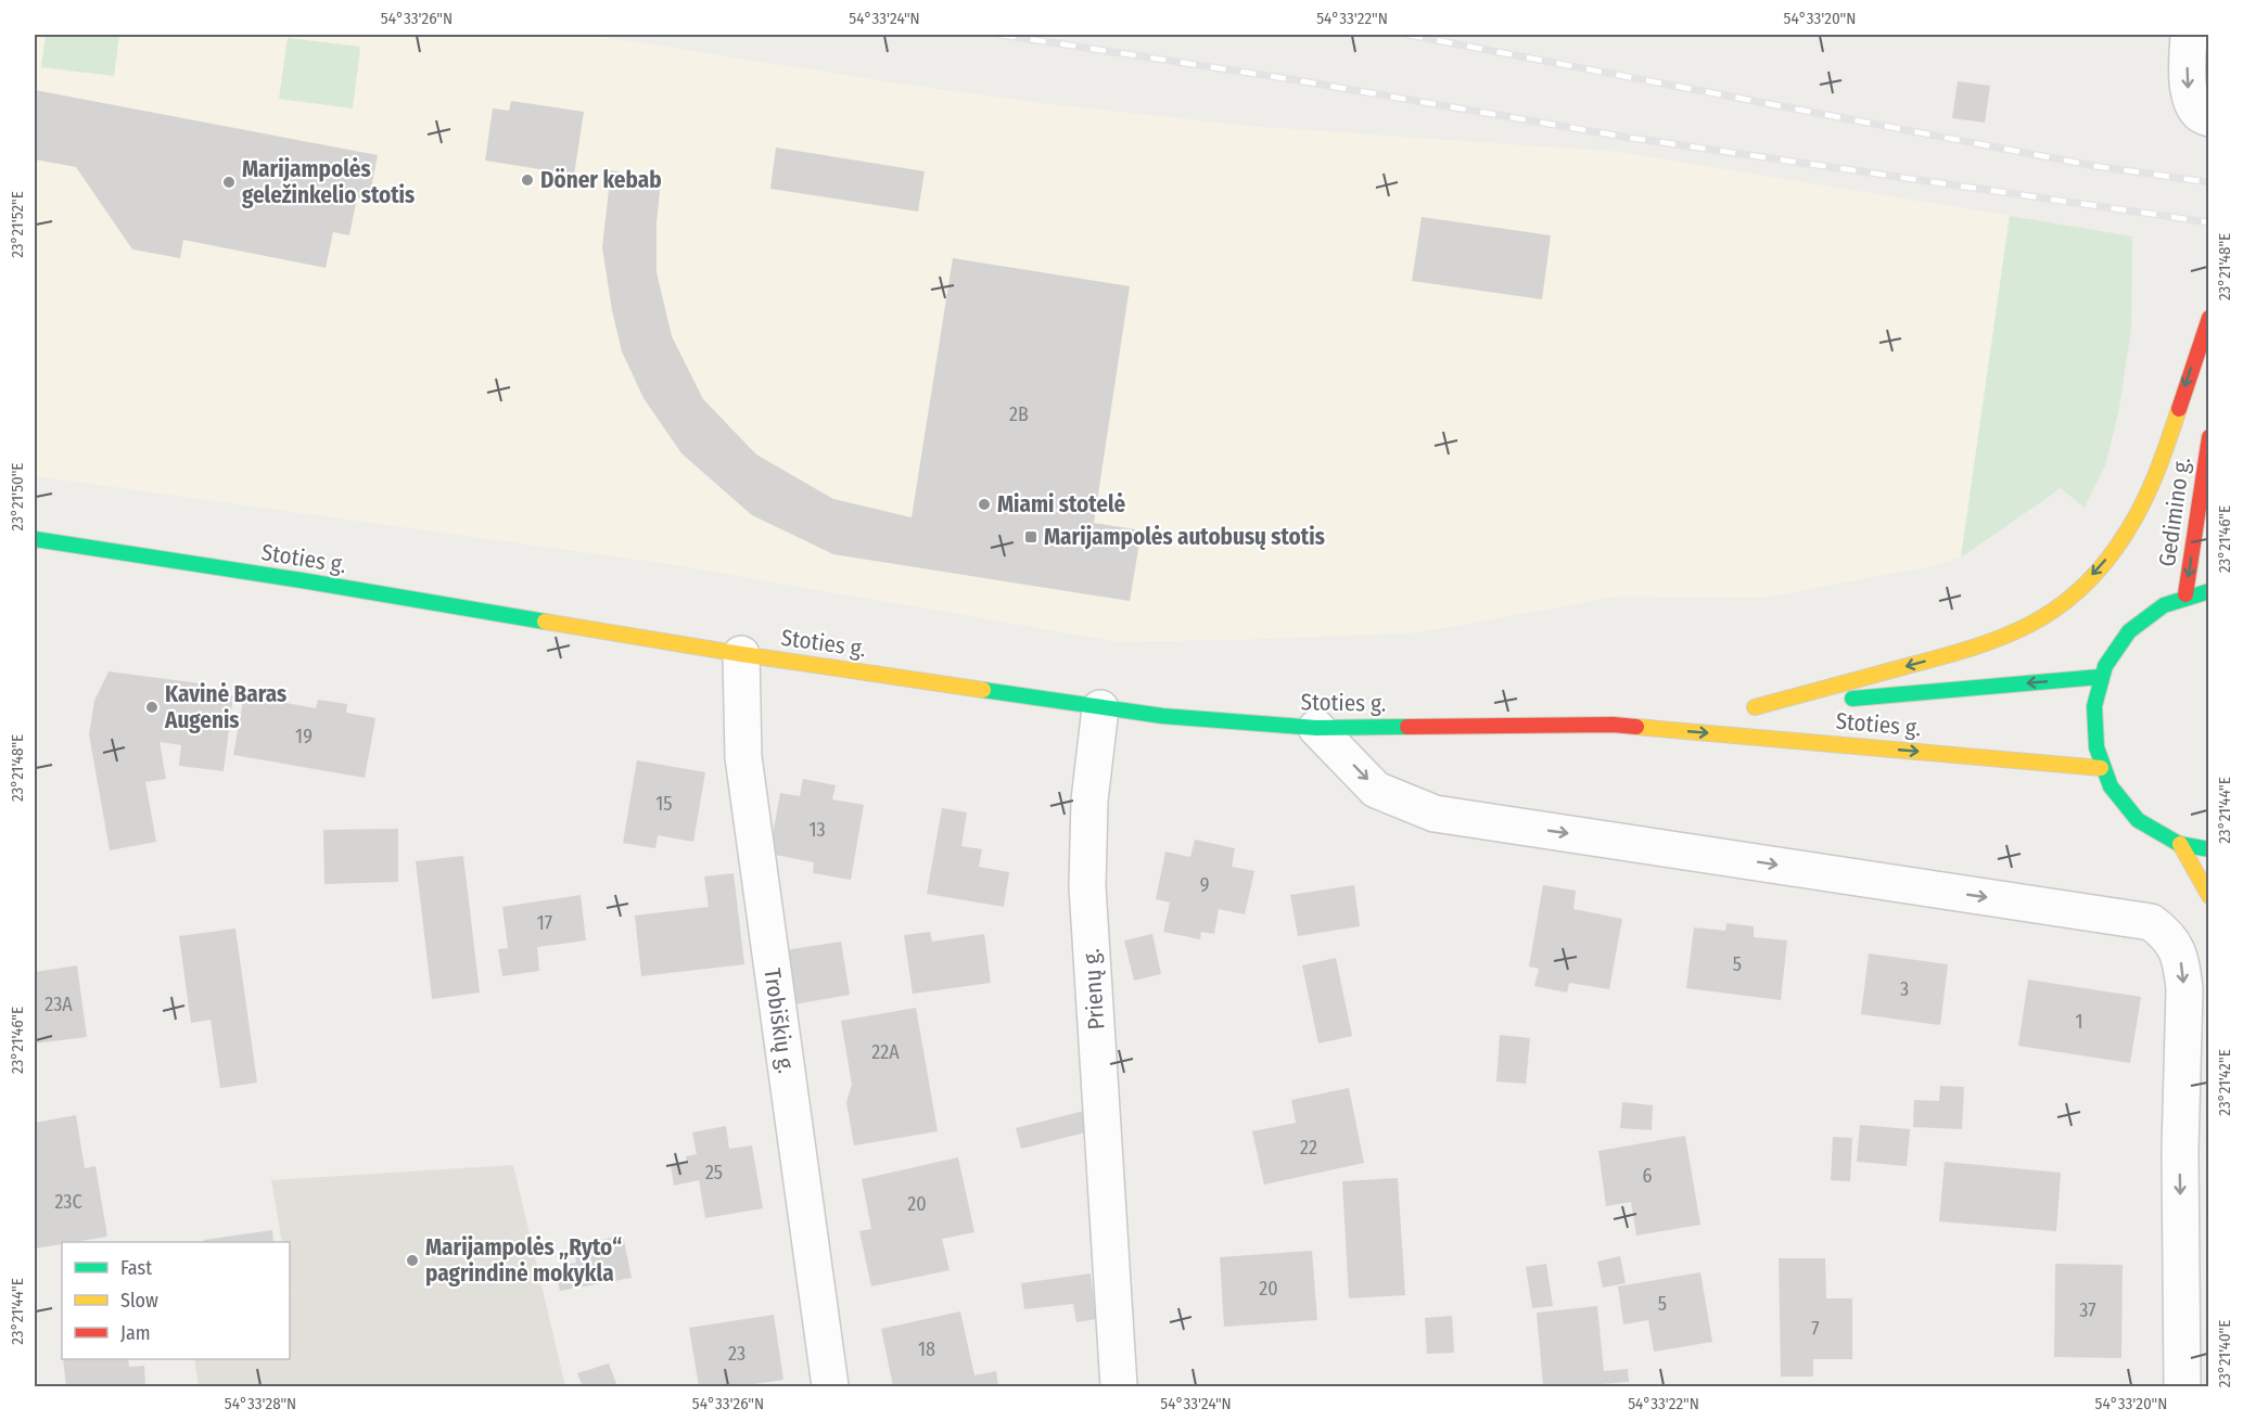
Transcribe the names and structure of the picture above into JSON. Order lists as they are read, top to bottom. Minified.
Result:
{"streets":{"main road":["Gedimino g.","Stoties g."],"street":["Prienų g.","Trobiškių g."]},"crossings":[["Stoties g.","Prienų g."],["Stoties g.","Trobiškių g."]],"one_way":["Gedimino g."],"places":{"other":["Döner kebab","Marijampolės geležinkelio stotis","Miami stotelė","Kavinė Baras Augenis","Marijampolės „Ryto“ pagrindinė mokykla"],"transit":["Marijampolės autobusų stotis"]},"house_numbers":["2B","19","15","13","9","17","5","3","23A","1","22A","22","25","6","23C","20","20","5","37","7","18","23"],"legend":["Fast","Slow","Jam"],"coordinates":["54°33'26\"N","54°33'24\"N","54°33'22\"N","54°33'20\"N","23°21'52\"E","23°21'48\"E","23°21'50\"E","23°21'46\"E","23°21'44\"E","23°21'42\"E","23°21'40\"E","54°33'28\"N"]}
